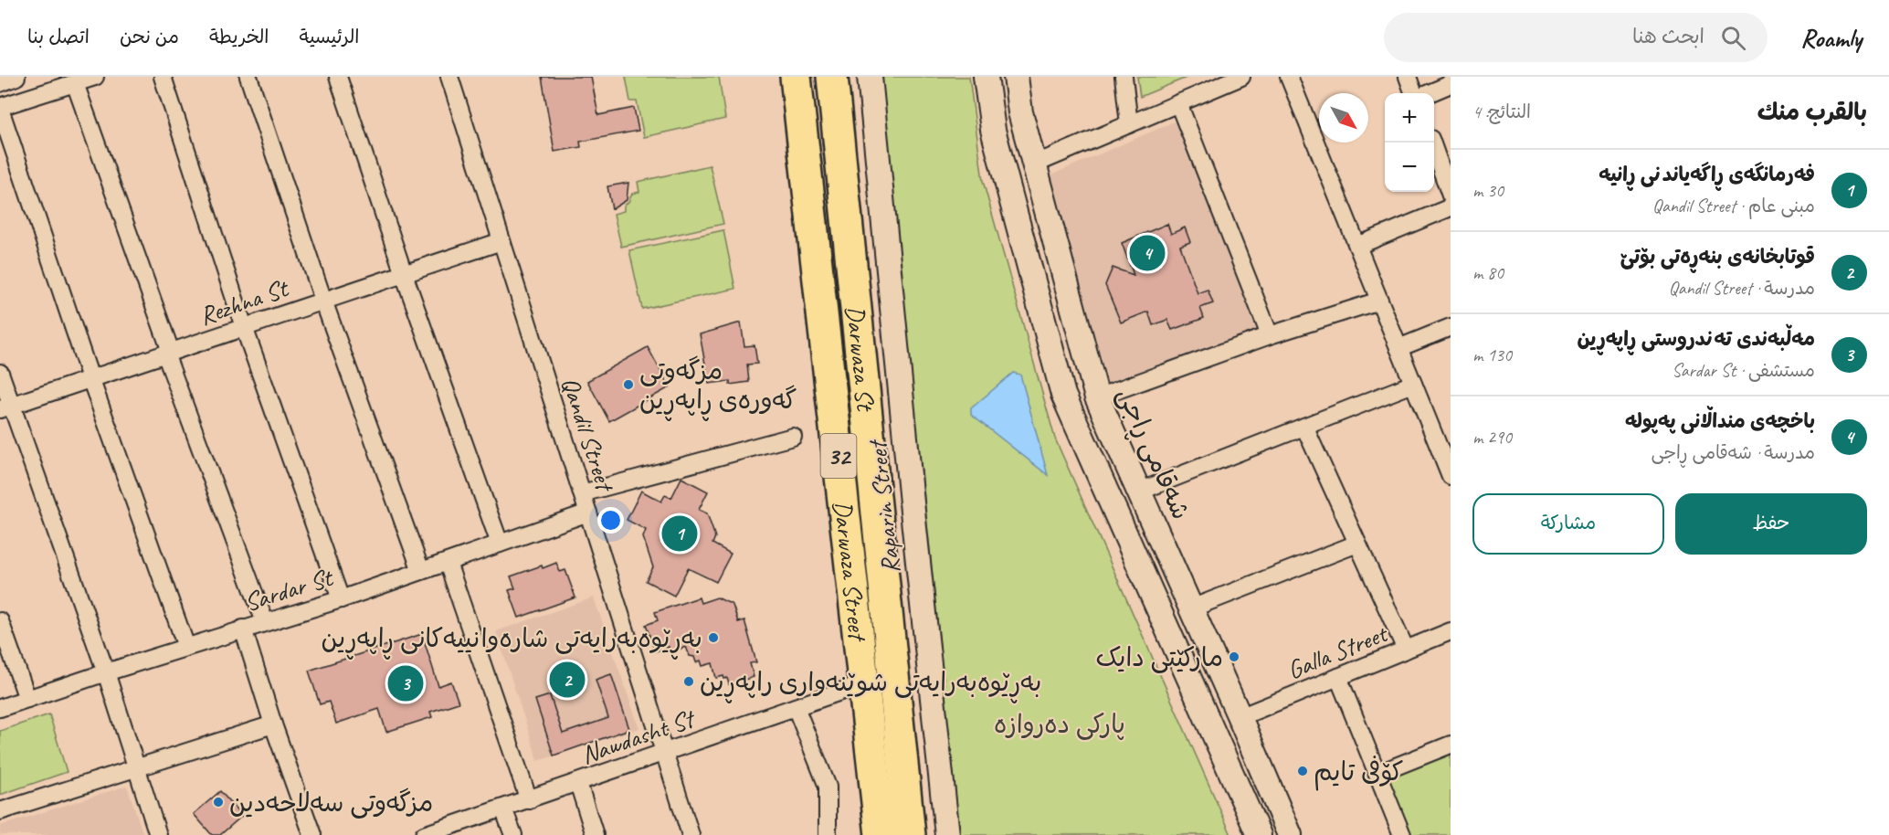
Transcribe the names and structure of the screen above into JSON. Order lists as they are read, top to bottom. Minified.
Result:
{"streets":{"highway":["Darwaza St","32","Darwaza Street"],"street":["Rezhna St","Qandil Street","شەقامی ڕاجی","Raparin Street","Sardar St","Galla Street","Nawdasht St"]},"crossings":[["Rezhna St","Qandil Street"],["Qandil Street","Sardar St"],["Qandil Street","Nawdasht St"],["شەقامی ڕاجی","Galla Street"],["Darwaza Street","Nawdasht St"]],"parks":["پارکی دەروازە"],"places":["مزگەوتی گەورەی ڕاپەڕین","بەڕێوەبەرایەتی شارەوانییەکانی ڕاپەڕین","مارکێتی دایک","بەڕێوەبەرایەتی شوێنەواری راپەڕین","کۆفی تایم","مزگەوتی سەلاحەدین"],"north":"bottom right","page":{"header":"Roamly","search":"ابحث هنا","nav":["الرئيسية","الخريطة","من نحن","اتصل بنا"],"heading":["بالقرب منك","النتائج: 4"],"map_buttons":["+","−"],"list":[{"mark":"1","name":"فەرمانگەی ڕاگەیاندنی ڕانیە","note":"مبنى عام · Qandil Street","value":"30 m"},{"mark":"2","name":"قوتابخانەی بنەڕەتی بۆتێ","note":"مدرسة · Qandil Street","value":"80 m"},{"mark":"3","name":"مەڵبەندی تەندروستی ڕاپەڕین","note":"مستشفى · Sardar St","value":"130 m"},{"mark":"4","name":"باخچەی منداڵانی پەپولە","note":"مدرسة · شەقامی ڕاجی","value":"290 m"}],"pins":["4","1","2","3"],"buttons":["حفظ","مشاركة"]}}
